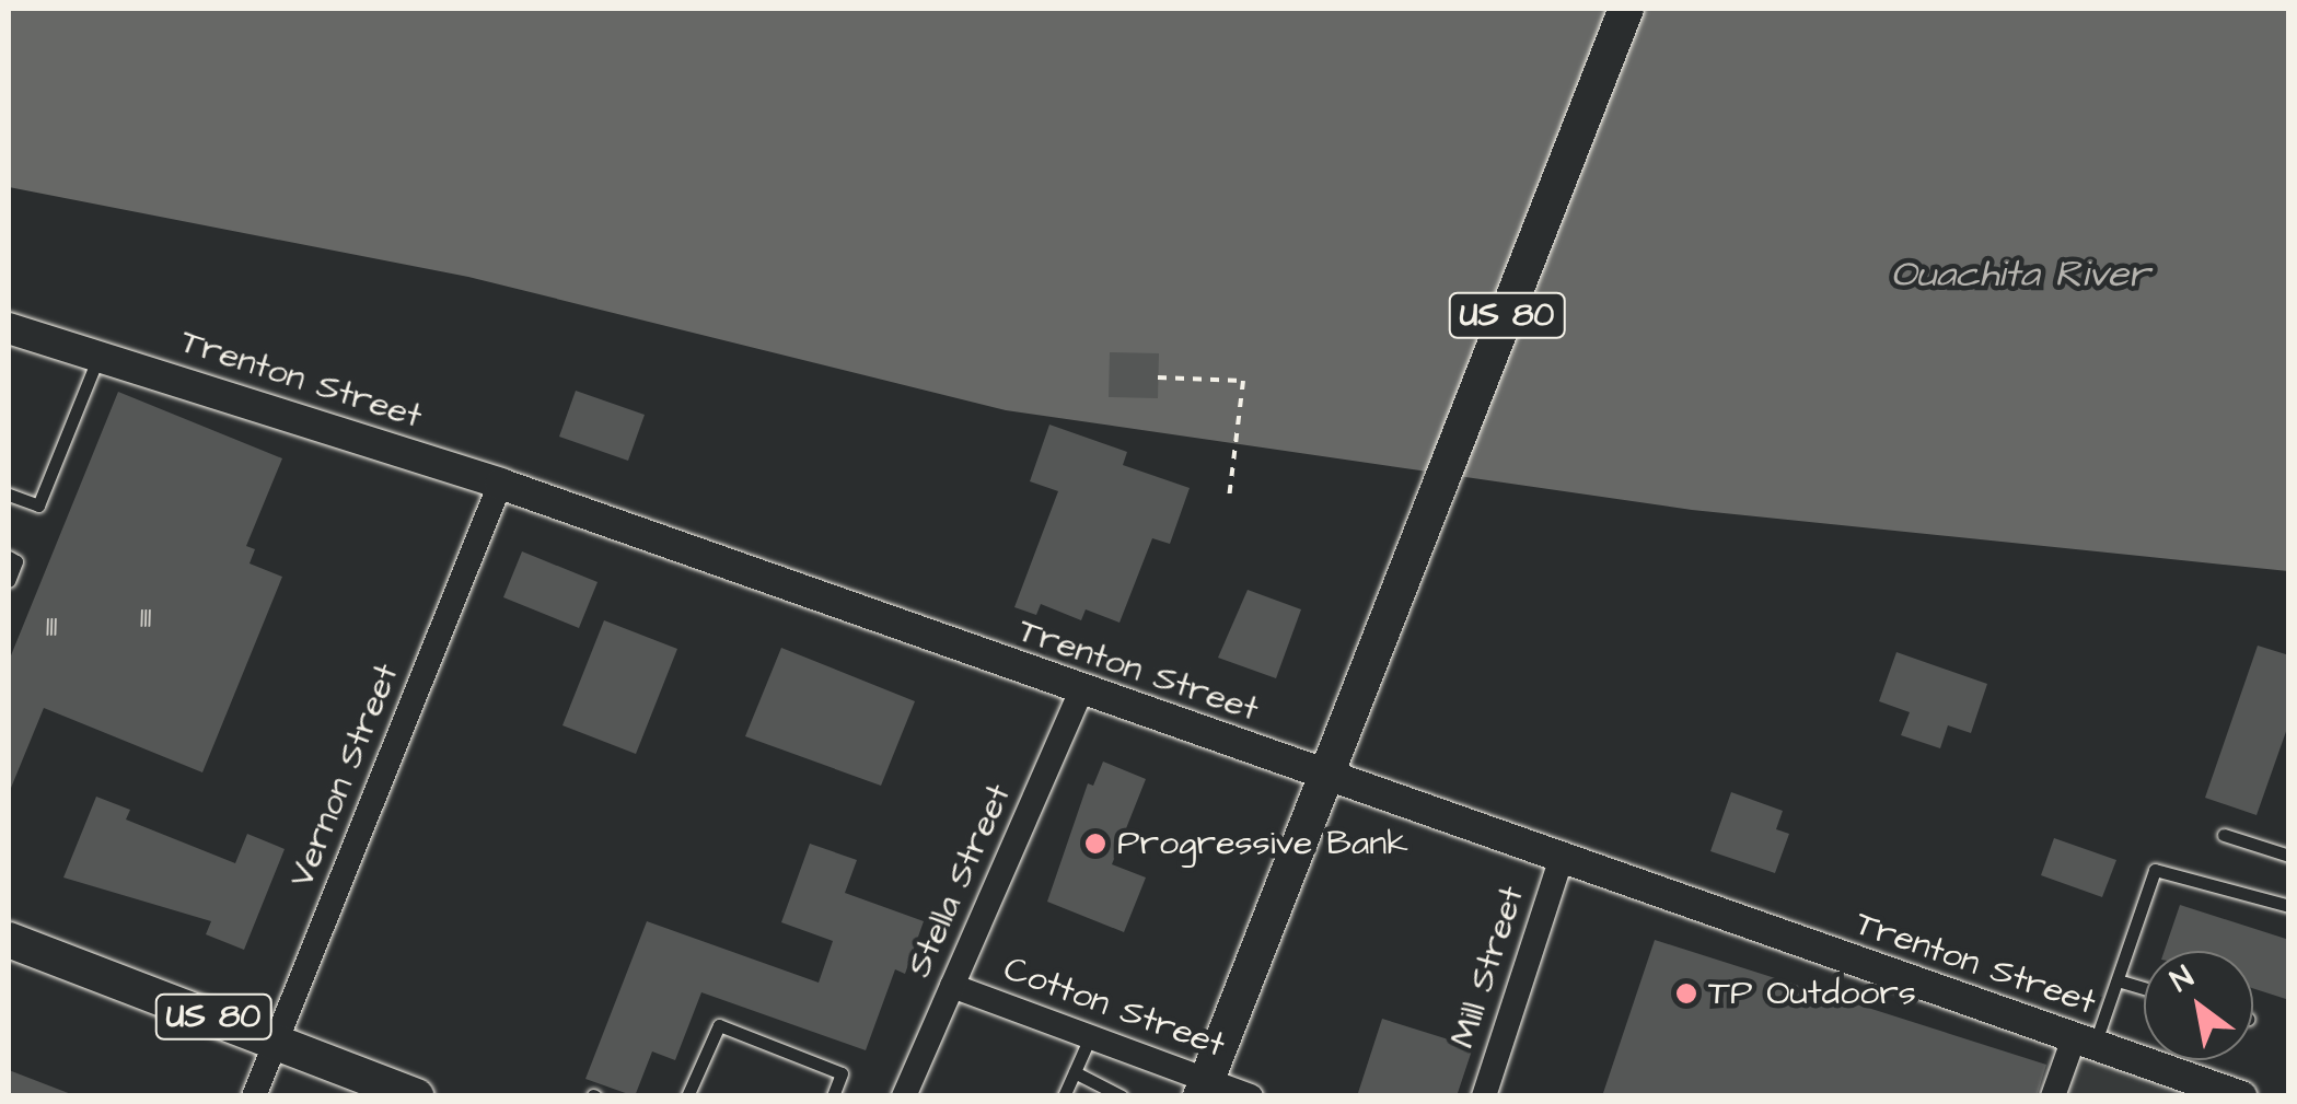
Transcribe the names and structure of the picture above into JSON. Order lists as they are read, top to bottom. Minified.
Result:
{"streets":{"main road":["US 80"],"street":["Trenton Street","Vernon Street","Stella Street","Mill Street","Cotton Street"]},"crossings":[["US 80","Trenton Street"],["US 80","Vernon Street"],["US 80","Cotton Street"],["Trenton Street","Vernon Street"],["Trenton Street","Stella Street"],["Trenton Street","Mill Street"],["Stella Street","Cotton Street"]],"water":["Ouachita River"],"places":["Progressive Bank","TP Outdoors"],"house_numbers":["111","111"],"north":"top left"}
